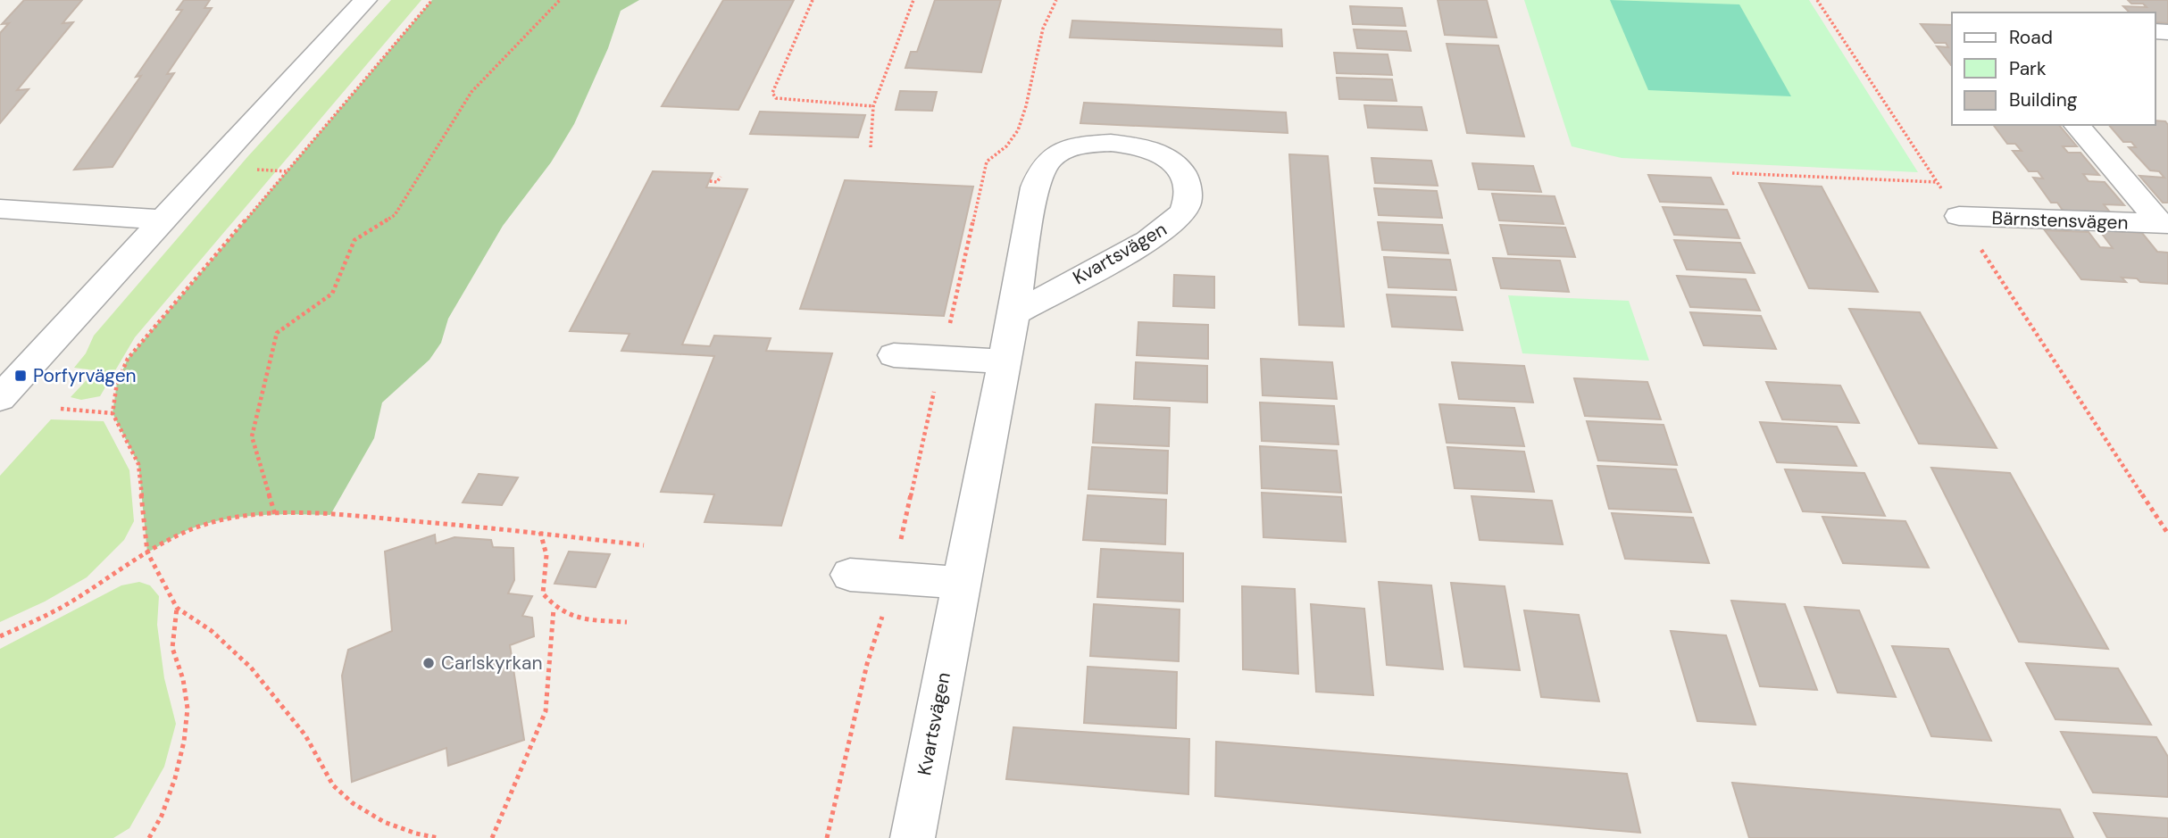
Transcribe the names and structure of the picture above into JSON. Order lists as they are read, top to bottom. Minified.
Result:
{"streets":{"street":["Bärnstensvägen","Kvartsvägen"]},"places":{"transit":["Porfyrvägen"],"other":["Carlskyrkan"]},"legend":["Road","Park","Building"]}
